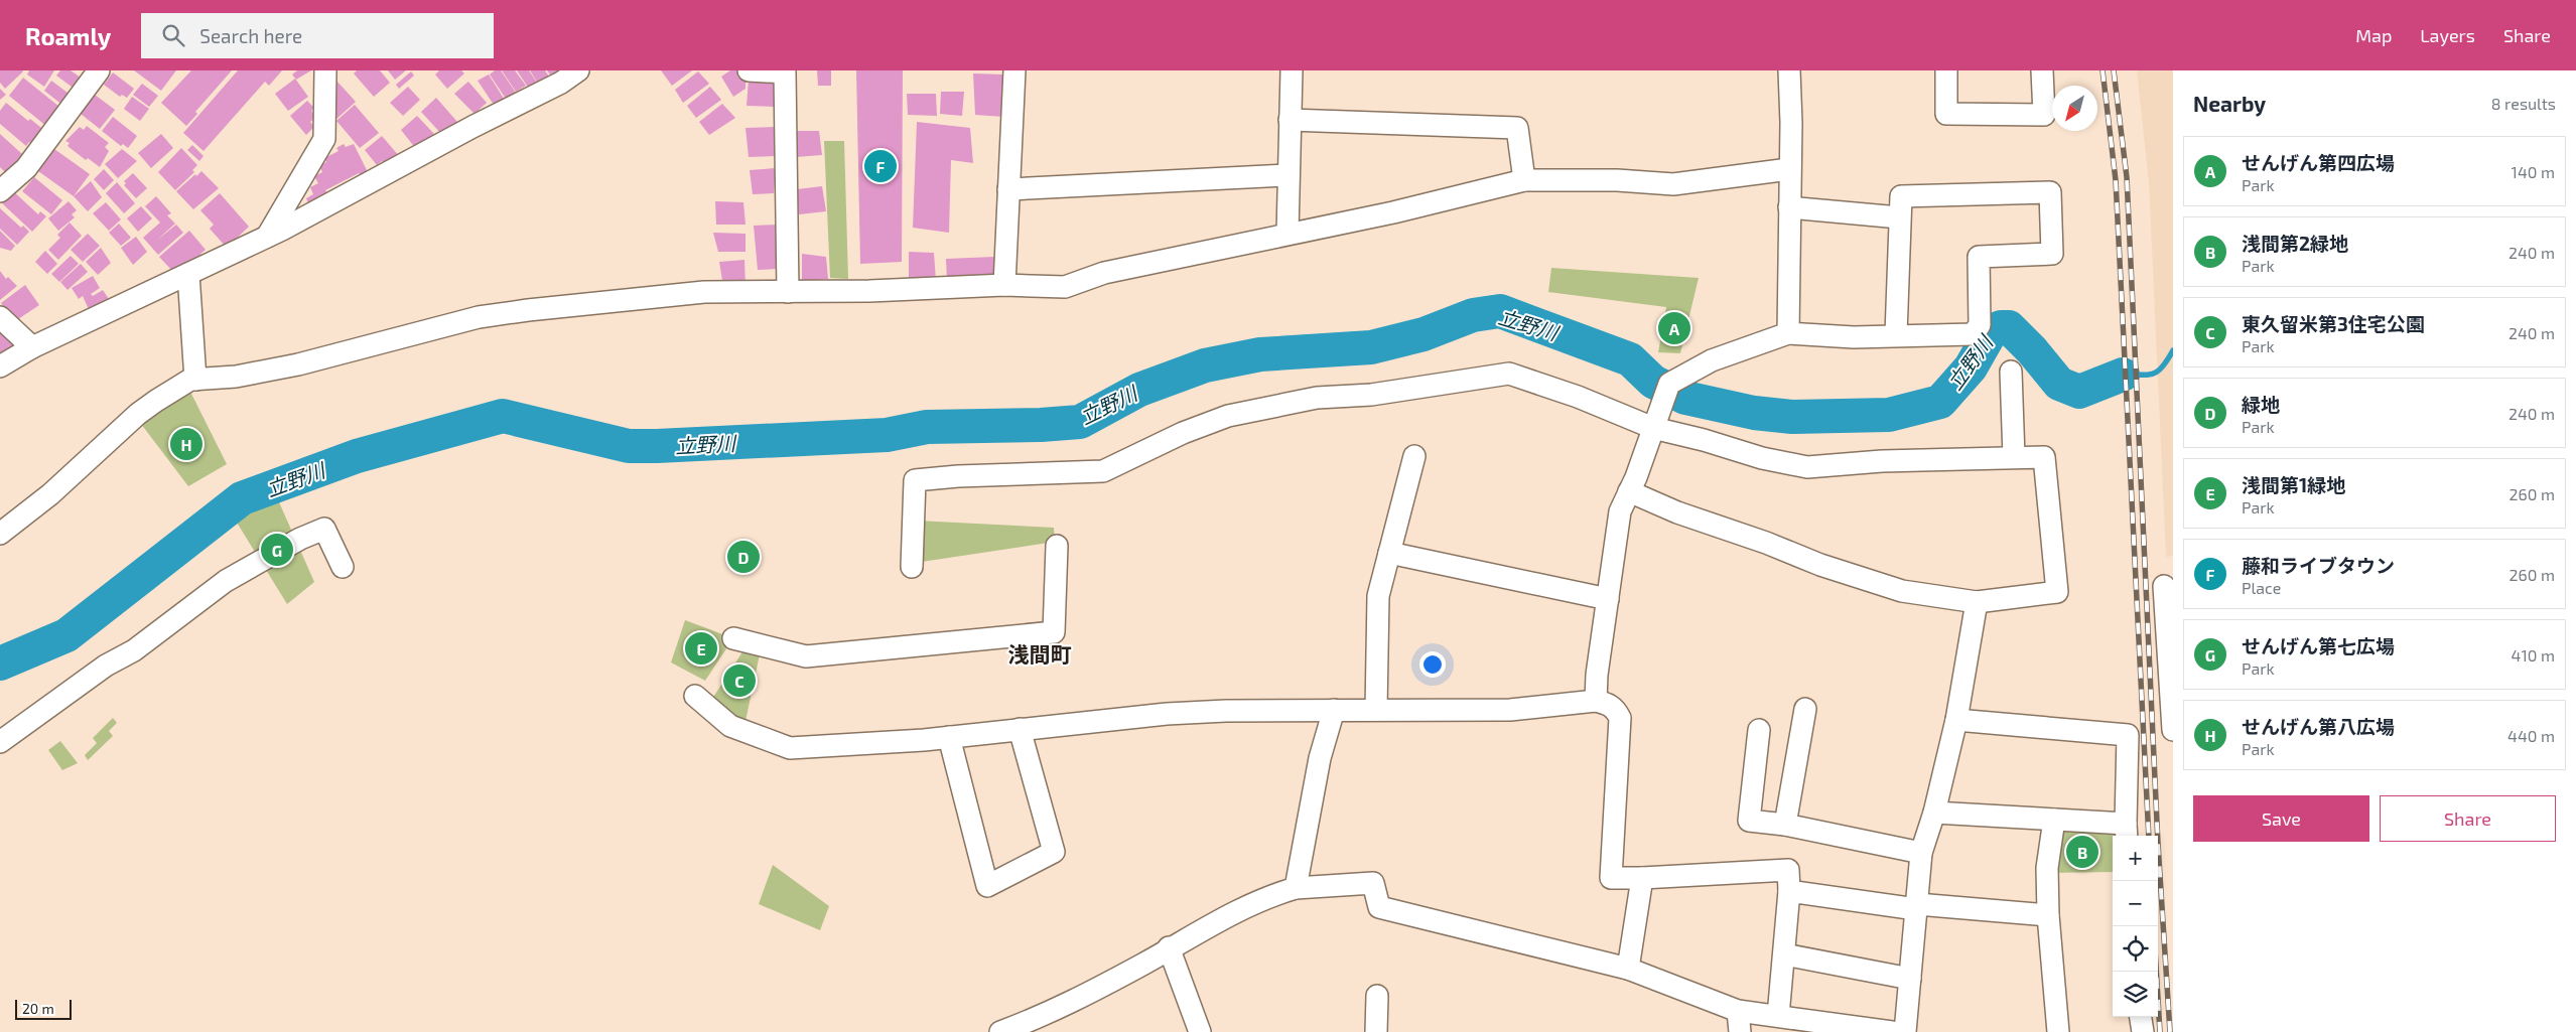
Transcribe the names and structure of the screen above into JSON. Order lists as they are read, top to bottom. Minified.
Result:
{"districts":["浅間町"],"water":["立野川"],"scale_bar":"20 m","north":"bottom left","page":{"header":"Roamly","search":"Search here","nav":["Map","Layers","Share"],"heading":["Nearby","8 results"],"list":[{"mark":"A","name":"せんげん第四広場","note":"Park","value":"140 m"},{"mark":"B","name":"浅間第2緑地","note":"Park","value":"240 m"},{"mark":"C","name":"東久留米第3住宅公園","note":"Park","value":"240 m"},{"mark":"D","name":"緑地","note":"Park","value":"240 m"},{"mark":"E","name":"浅間第1緑地","note":"Park","value":"260 m"},{"mark":"F","name":"藤和ライブタウン","note":"Place","value":"260 m"},{"mark":"G","name":"せんげん第七広場","note":"Park","value":"410 m"},{"mark":"H","name":"せんげん第八広場","note":"Park","value":"440 m"}],"pins":["F","A","H","G","D","E","C","B"],"buttons":["Save","Share"],"map_buttons":["+","−"],"scale":"20 m"}}
